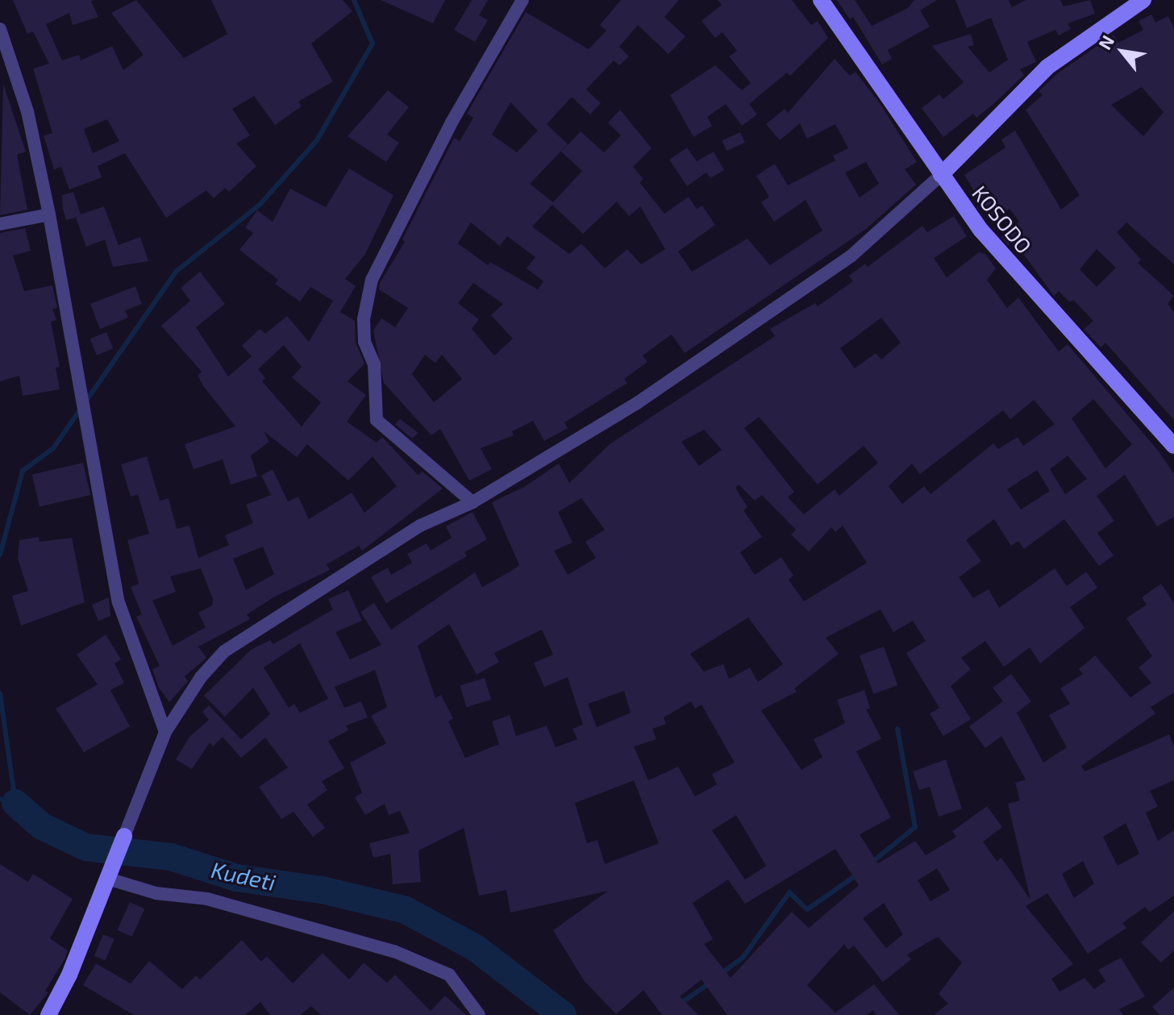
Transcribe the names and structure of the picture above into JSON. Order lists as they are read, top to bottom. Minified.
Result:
{"streets":{"main road":["KOSODO"]},"water":["Kudeti"],"north":"top left"}
